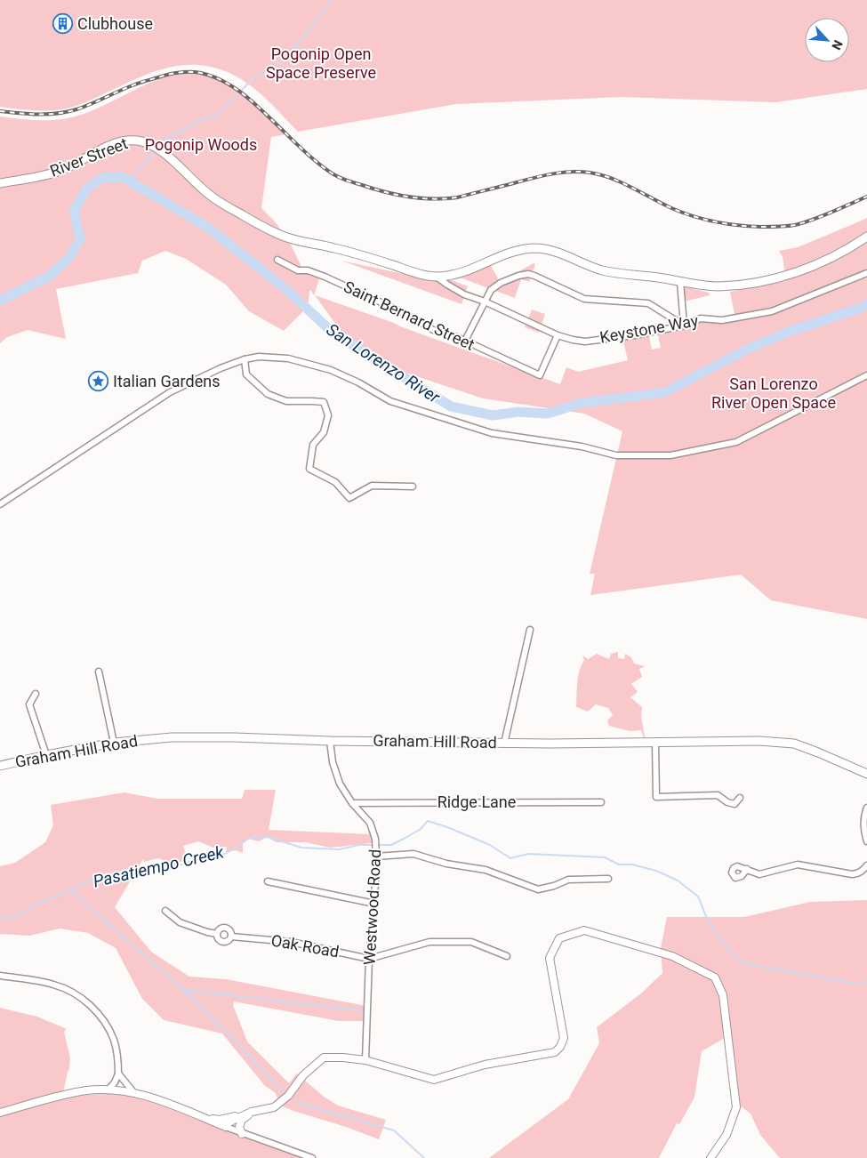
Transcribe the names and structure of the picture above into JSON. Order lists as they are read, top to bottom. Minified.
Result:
{"streets":{"main road":["River Street","Graham Hill Road"],"street":["Saint Bernard Street","Keystone Way","Ridge Lane","Westwood Road","Oak Road"]},"crossings":[["River Street","Keystone Way"],["Saint Bernard Street","Keystone Way"],["Graham Hill Road","Westwood Road"],["Ridge Lane","Westwood Road"],["Westwood Road","Oak Road"]],"water":["San Lorenzo River","Pasatiempo Creek"],"parks":["Pogonip Open Space Preserve","Pogonip Woods","San Lorenzo River Open Space"],"places":{"building":["Clubhouse"],"place":["Italian Gardens"]},"north":"bottom right"}
